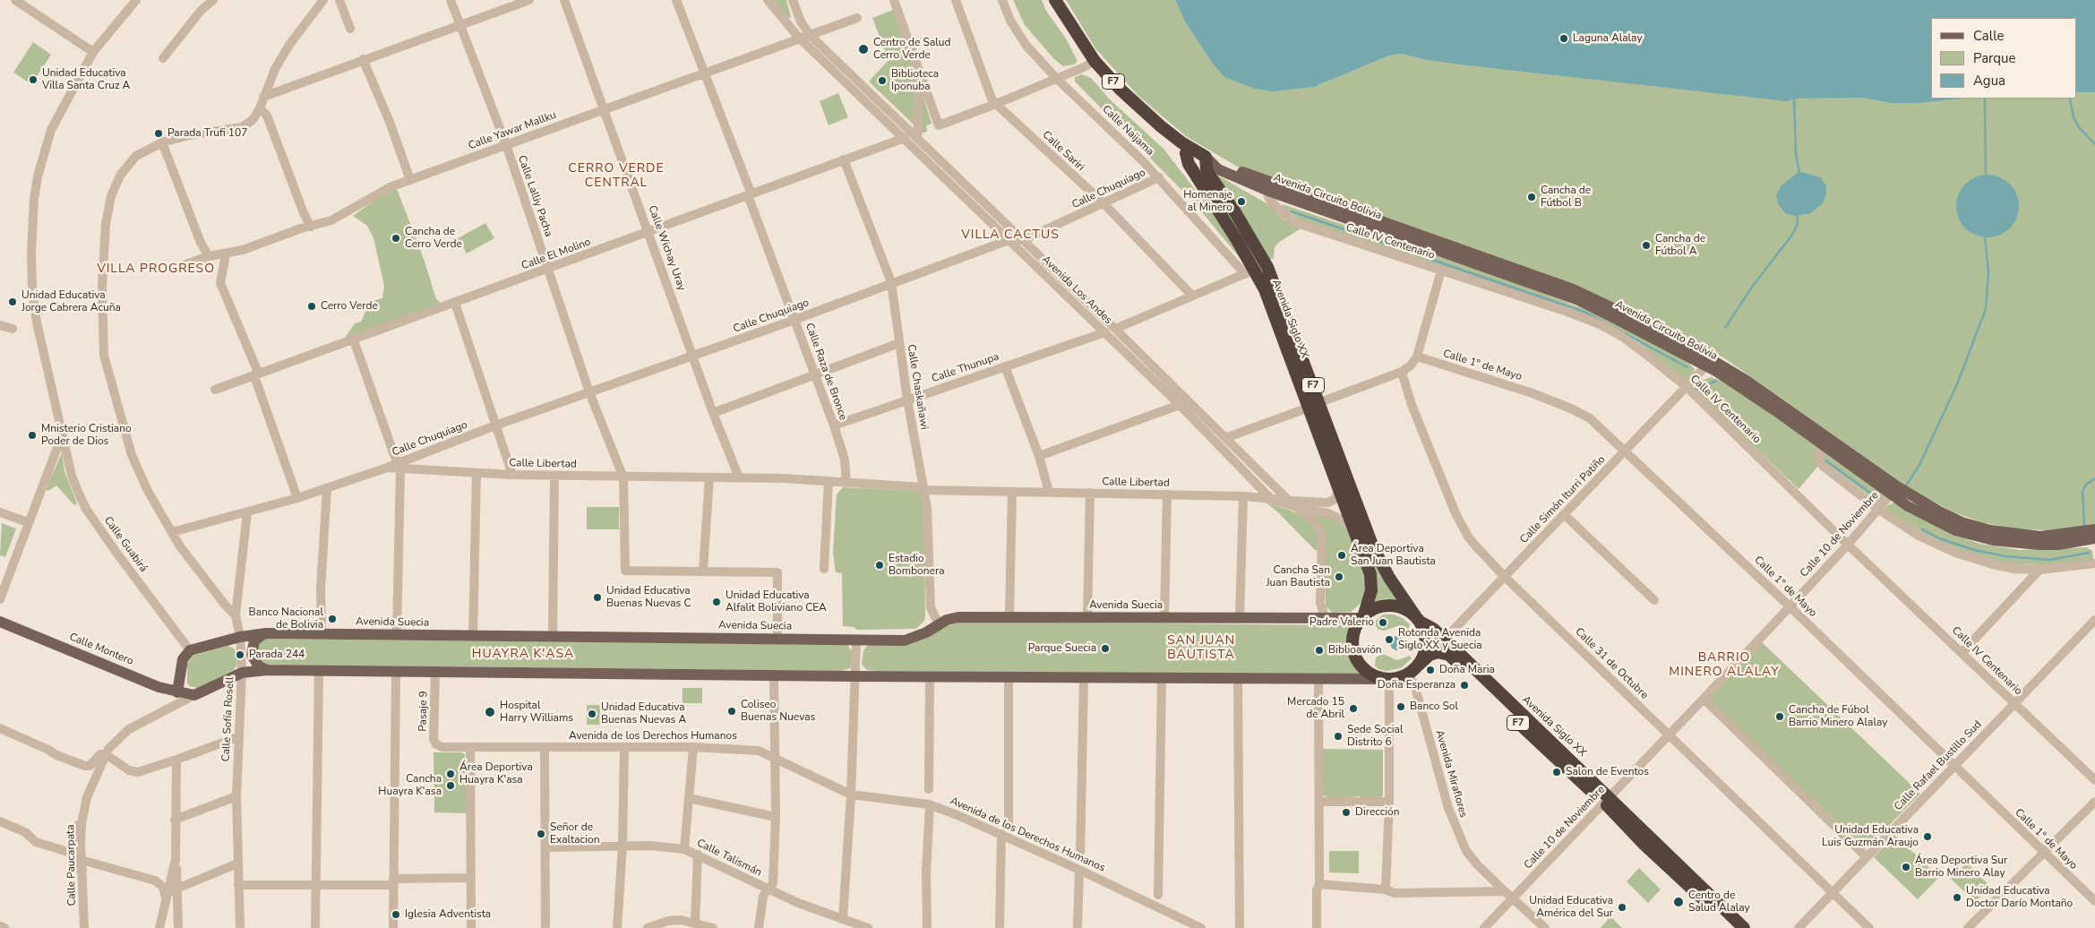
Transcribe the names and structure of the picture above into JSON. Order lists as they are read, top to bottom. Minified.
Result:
{"streets":{"highway":["F7","Avenida Circuito Bolivia","Avenida Siglo XX"],"main road":["Avenida Suecia","Calle Montero"],"street":["Calle Yawar Mallku","Calle Naijama","Calle Sariri","Calle Chuquiago","Calle Lalliy Pacha","Calle IV Centenario","Calle Wichay Uray","Calle El Molino","Avenida Los Andes","Calle 1° de Mayo","Calle Thunupa","Calle Raza de Bronce","Calle Chaskañawi","Calle Libertad","Calle Simón Iturri Patiño","Calle 10 de Noviembre","Calle Guabirá","Calle 31 de Octubre","Pasaje 9","Calle Sofía Rosell","Avenida de los Derechos Humanos","Calle Rafael Bustillo Sud","Avenida Miraflores","Calle Talismán","Calle Paucarpata"]},"crossings":[["F7","Avenida Siglo XX"],["F7","Calle Simón Iturri Patiño"],["F7","Avenida Suecia"],["F7","Avenida Miraflores"],["Calle Yawar Mallku","Calle Lalliy Pacha"],["Calle Yawar Mallku","Calle Wichay Uray"],["Calle Yawar Mallku","Avenida Los Andes"],["Calle Yawar Mallku","Calle Raza de Bronce"],["Calle Naijama","Calle Chuquiago"],["Calle Naijama","Avenida Siglo XX"],["Calle Sariri","Calle Chuquiago"],["Calle Chuquiago","Calle Lalliy Pacha"],["Calle Chuquiago","Calle Wichay Uray"],["Calle Chuquiago","Avenida Los Andes"],["Calle Chuquiago","Calle Raza de Bronce"],["Calle Chuquiago","Calle Chaskañawi"],["Calle Chuquiago","Calle Libertad"],["Calle Lalliy Pacha","Calle El Molino"],["Calle Lalliy Pacha","Calle Libertad"],["Avenida Circuito Bolivia","Calle IV Centenario"],["Avenida Circuito Bolivia","Avenida Siglo XX"],["Avenida Circuito Bolivia","Calle Simón Iturri Patiño"],["Avenida Circuito Bolivia","Calle 10 de Noviembre"],["Calle IV Centenario","Calle Simón Iturri Patiño"],["Calle IV Centenario","Calle 10 de Noviembre"],["Calle IV Centenario","Calle Rafael Bustillo Sud"],["Calle Wichay Uray","Calle El Molino"],["Calle Wichay Uray","Calle Libertad"],["Calle El Molino","Avenida Los Andes"],["Calle El Molino","Calle Raza de Bronce"],["Calle El Molino","Calle Chaskañawi"],["Avenida Los Andes","Avenida Siglo XX"],["Avenida Los Andes","Calle Thunupa"],["Avenida Los Andes","Calle Libertad"],["Avenida Los Andes","Avenida Suecia"],["Avenida Siglo XX","Calle Libertad"],["Avenida Siglo XX","Calle Simón Iturri Patiño"],["Avenida Siglo XX","Calle 10 de Noviembre"],["Avenida Siglo XX","Avenida Suecia"],["Avenida Siglo XX","Avenida Miraflores"],["Calle 1° de Mayo","Calle Simón Iturri Patiño"],["Calle 1° de Mayo","Calle 10 de Noviembre"],["Calle 1° de Mayo","Calle Rafael Bustillo Sud"],["Calle Thunupa","Calle Raza de Bronce"],["Calle Thunupa","Calle Chaskañawi"],["Calle Raza de Bronce","Calle Libertad"],["Calle Chaskañawi","Calle Libertad"],["Calle Chaskañawi","Avenida Suecia"],["Calle Libertad","Calle Sofía Rosell"],["Calle Simón Iturri Patiño","Calle 31 de Octubre"],["Calle 10 de Noviembre","Calle 31 de Octubre"],["Calle 10 de Noviembre","Avenida Miraflores"],["Calle Guabirá","Avenida Suecia"],["Avenida Suecia","Calle Sofía Rosell"],["Avenida Suecia","Avenida Miraflores"],["Calle Montero","Calle Paucarpata"],["Calle 31 de Octubre","Calle Rafael Bustillo Sud"],["Pasaje 9","Avenida de los Derechos Humanos"]],"districts":["CERRO VERDE CENTRAL","VILLA CACTUS","VILLA PROGRESO","SAN JUAN BAUTISTA","HUAYRA K'ASA","BARRIO MINERO ALALAY"],"places":["Laguna Alalay","Centro de Salud Cerro Verde","Unidad Educativa Villa Santa Cruz A","Biblioteca Iponuba","Parada Trufi 107","Cancha de Fútbol B","Homenaje al Minero","Cancha de Cerro Verde","Cancha de Fútbol A","Unidad Educativa Jorge Cabrera Acuña","Cerro Verde","Mnisterio Cristiano Poder de Dios","Área Deportiva San Juan Bautista","Estadio Bombonera","Cancha San Juan Bautista","Unidad Educativa Buenas Nuevas C","Unidad Educativa Alfalit Boliviano CEA","Banco Nacional de Bolivia","Padre Valerio","Rotonda Avenida Siglo XX y Suecia","Parque Suecia","Biblioavión","Parada 244","Doña Maria","Doña Esperanza","Banco Sol","Mercado 15 de Abril","Coliseo Buenas Nuevas","Hospital Harry Williams","Unidad Educativa Buenas Nuevas A","Cancha de Fúbol Barrio Minero Alalay","Sede Social Distrito 6","Salon de Eventos","Área Deportiva Huayra K'asa","Cancha Huayra K'asa","Dirección","Señor de Exaltacion","Unidad Educativa Luis Guzmán Araujo","Área Deportiva Sur Barrio Minero Alay","Unidad Educativa Doctor Darío Montaño","Centro de Salud Alalay","Unidad Educativa América del Sur","Iglesia Adventista"],"legend":["Calle","Parque","Agua"]}
